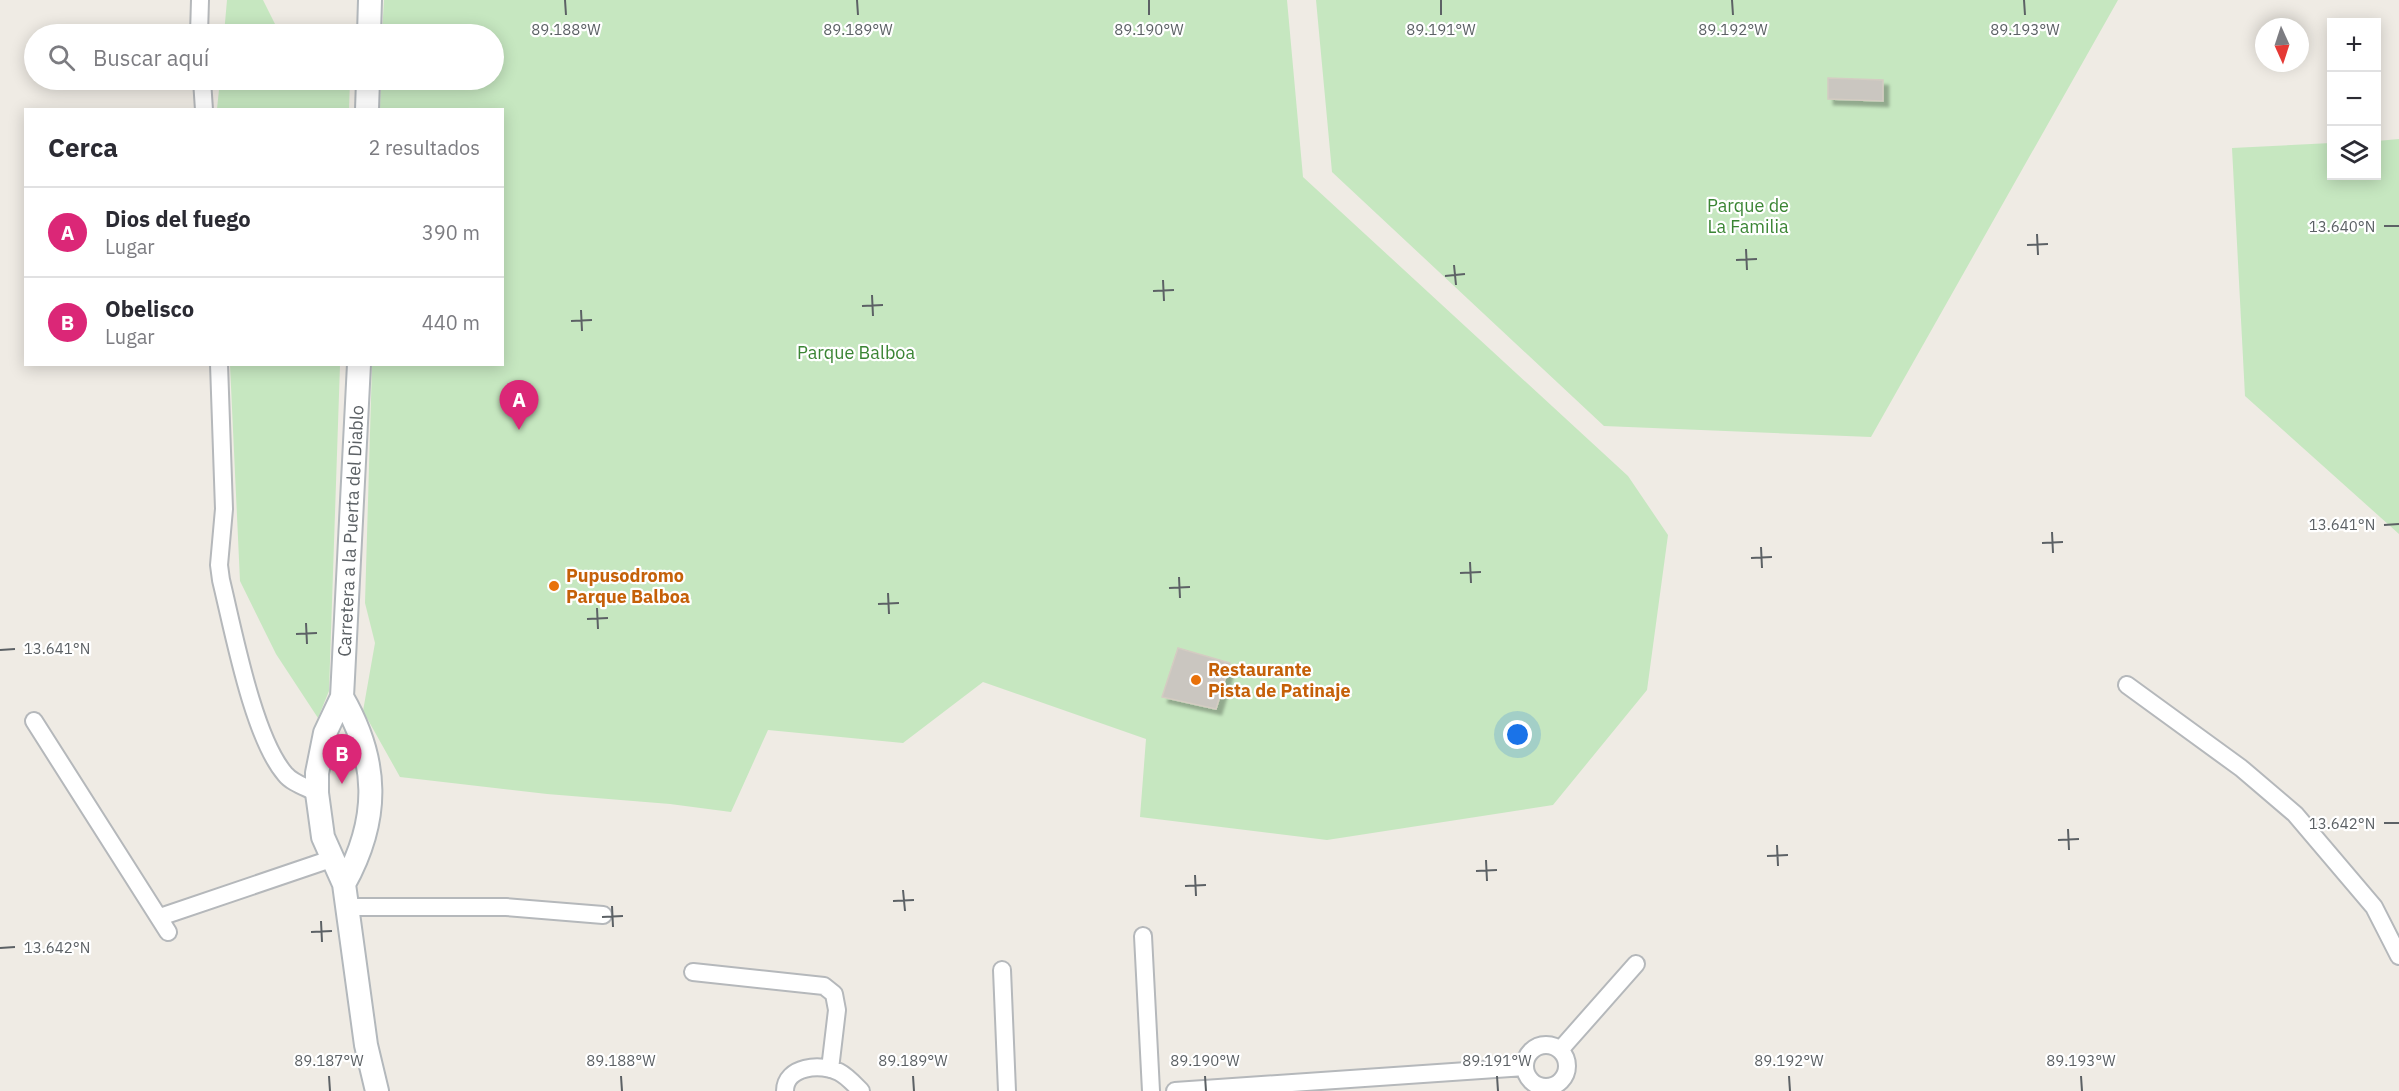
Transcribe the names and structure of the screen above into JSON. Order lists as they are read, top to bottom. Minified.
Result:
{"streets":{"main road":["Carretera a la Puerta del Diablo"]},"parks":["Parque de La Familia","Parque Balboa"],"places":["Pupusodromo Parque Balboa","Restaurante Pista de Patinaje"],"north":"bottom","page":{"map_buttons":["+","−"],"search":"Buscar aquí","heading":["Cerca","2 resultados"],"list":[{"mark":"A","name":"Dios del fuego","note":"Lugar","value":"390 m"},{"mark":"B","name":"Obelisco","note":"Lugar","value":"440 m"}],"pins":["A","B"]},"coordinates":["89.188°W","89.189°W","89.190°W","89.191°W","89.192°W","89.193°W","13.640°N","13.641°N","13.642°N","89.187°W"]}
